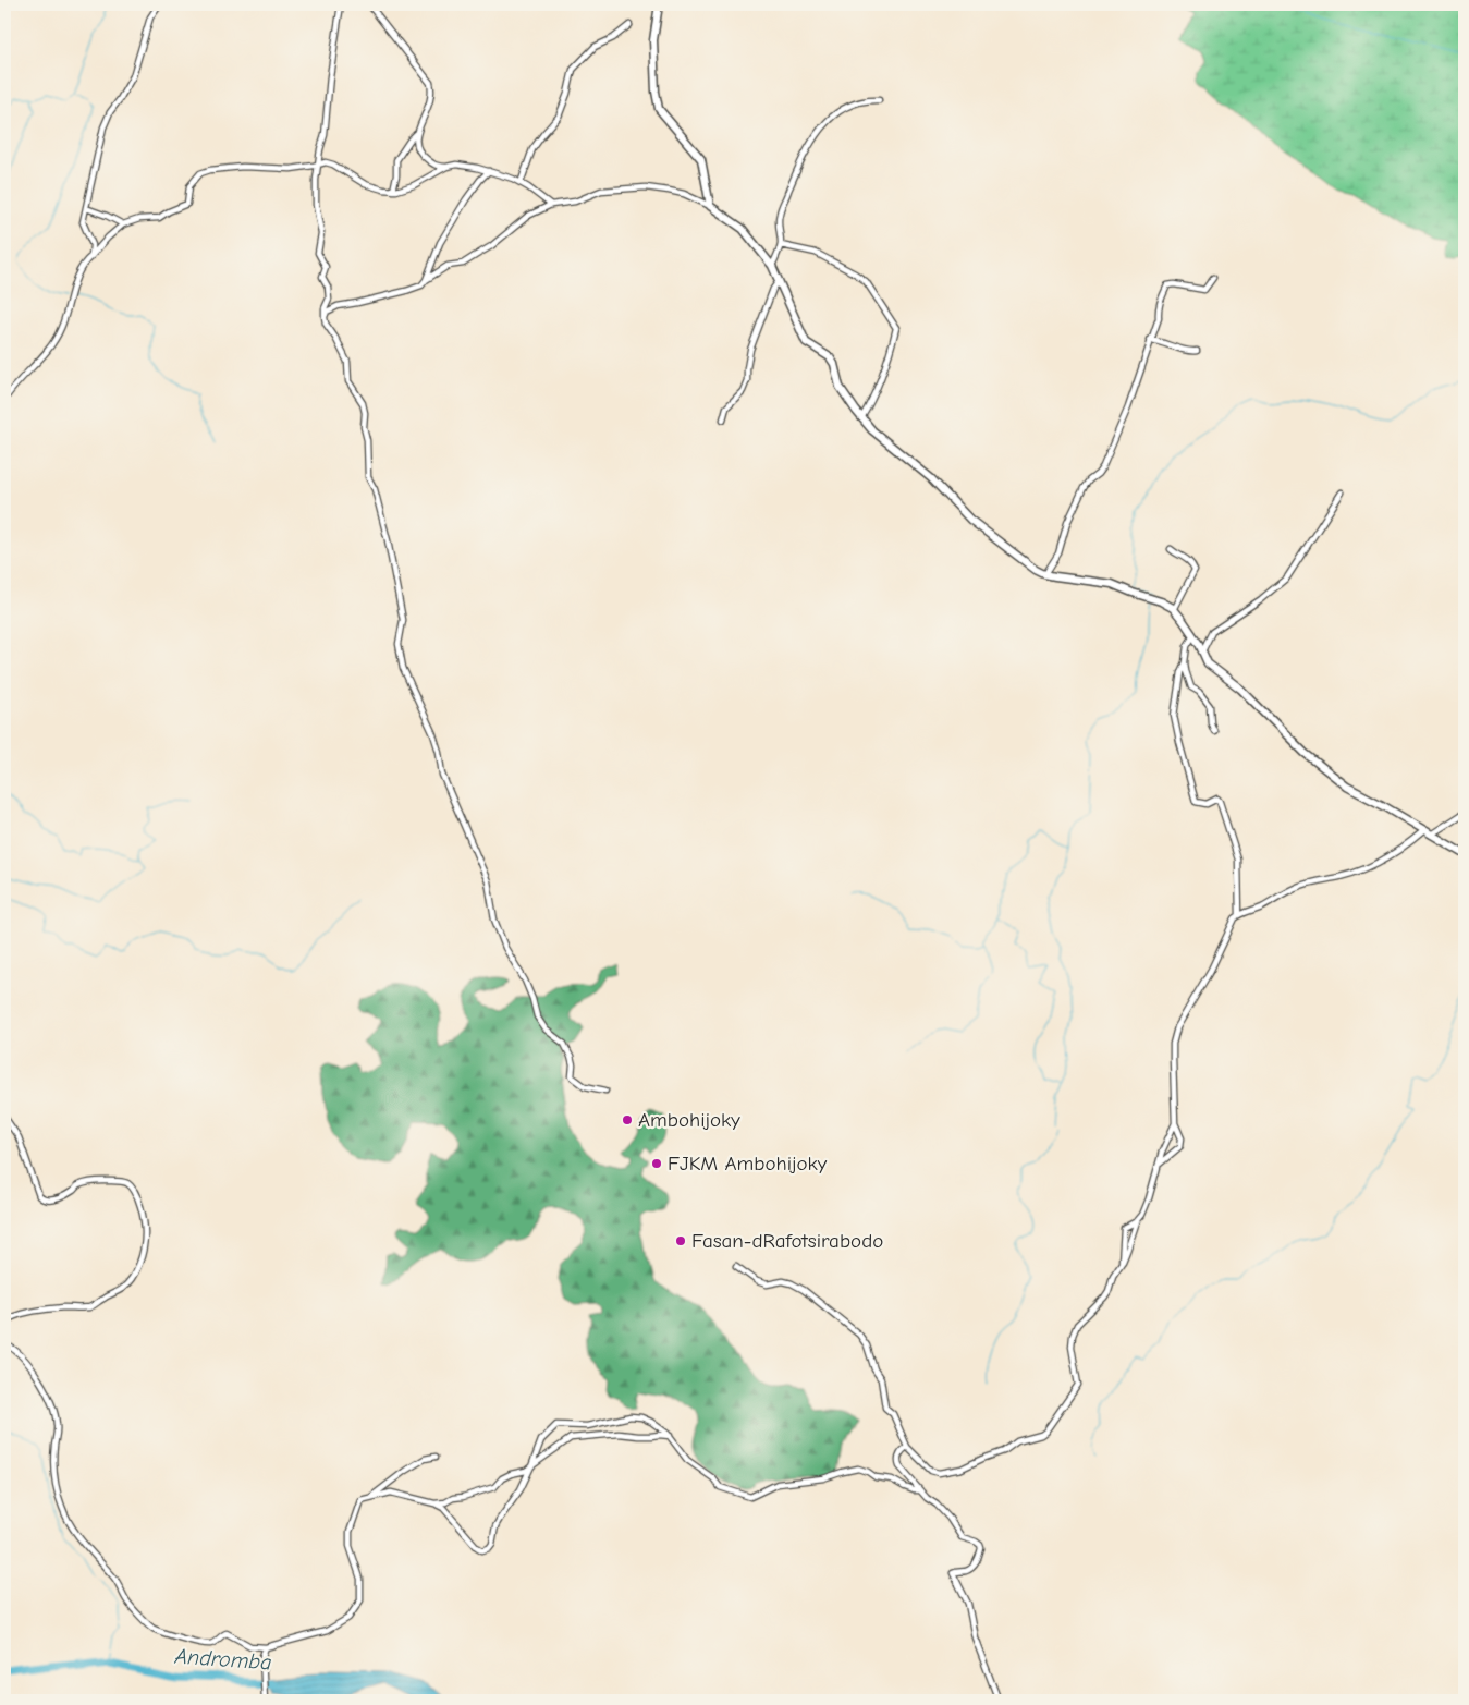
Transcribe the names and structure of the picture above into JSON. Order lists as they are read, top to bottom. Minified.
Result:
{"water":["Andromba"],"places":["Ambohijoky","FJKM Ambohijoky","Fasan-dRafotsirabodo"]}
